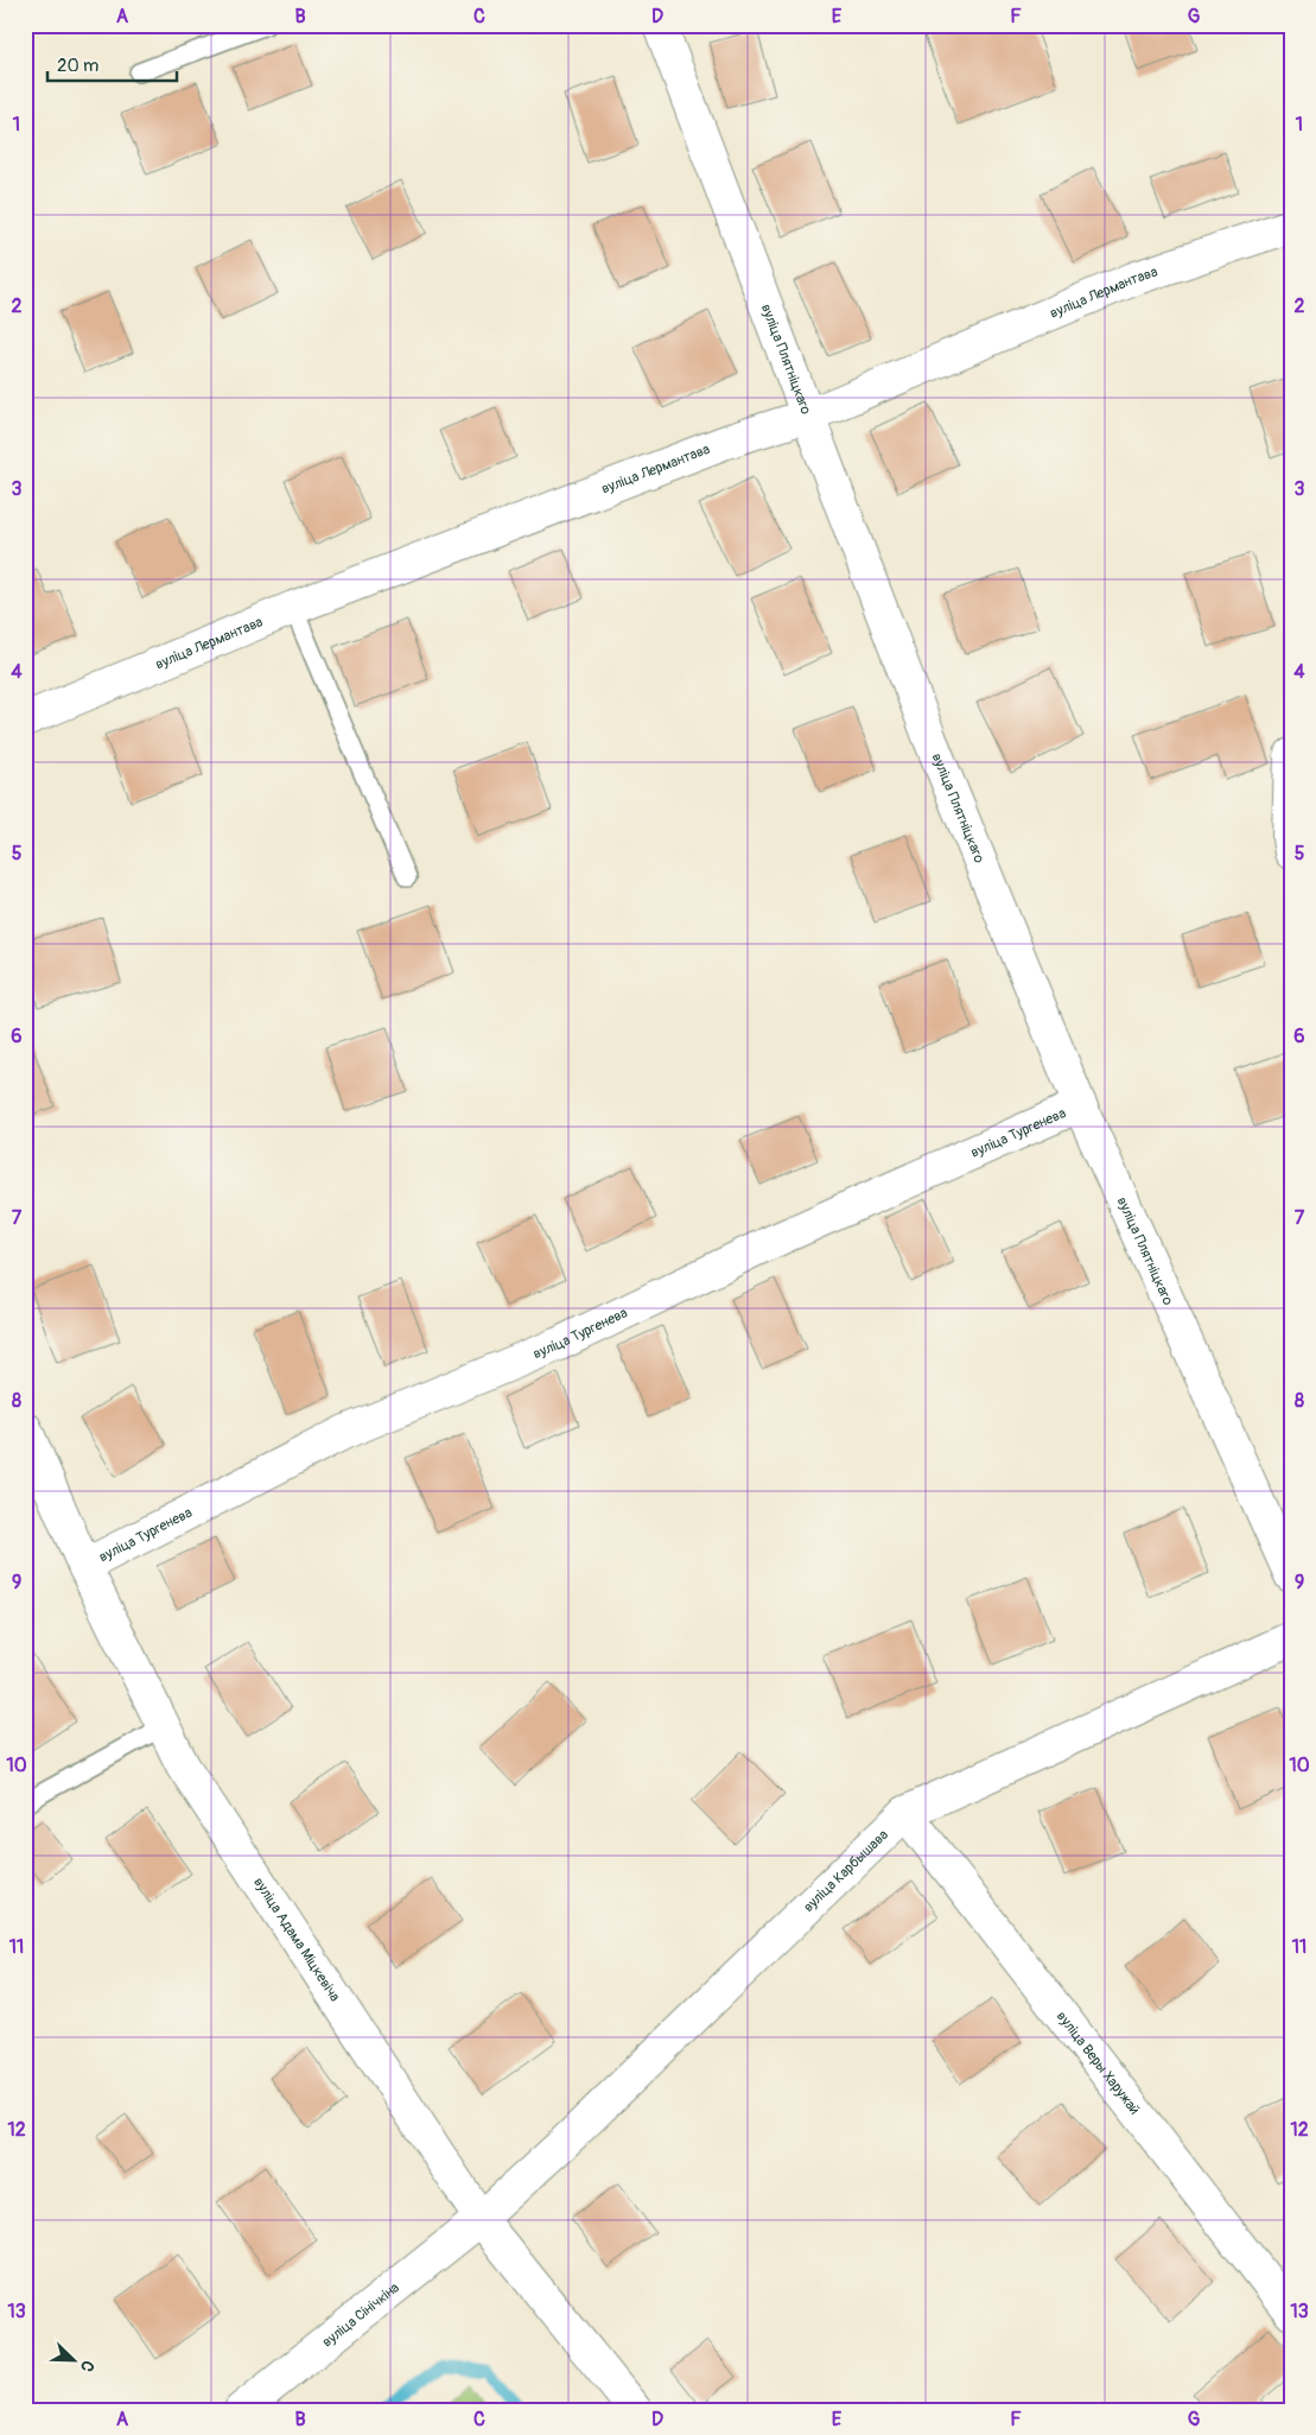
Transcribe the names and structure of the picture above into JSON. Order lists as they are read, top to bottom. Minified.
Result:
{"streets":{"street":["вуліца Лермантава","вуліца Плятніцкаго","вуліца Тургенева","вуліца Карбышава","вуліца Адама Міцкевіча","вуліца Веры Харужай","вуліца Сінічкіна"]},"crossings":[["вуліца Лермантава","вуліца Плятніцкаго"],["вуліца Плятніцкаго","вуліца Тургенева"],["вуліца Тургенева","вуліца Адама Міцкевіча"],["вуліца Карбышава","вуліца Адама Міцкевіча"],["вуліца Карбышава","вуліца Веры Харужай"],["вуліца Карбышава","вуліца Сінічкіна"],["вуліца Адама Міцкевіча","вуліца Сінічкіна"]],"scale_bar":"20 m","north":"bottom right","grid":{"columns":["A","B","C","D","E","F","G"],"rows":["1","2","3","4","5","6","7","8","9","10","11","12","13"]}}
